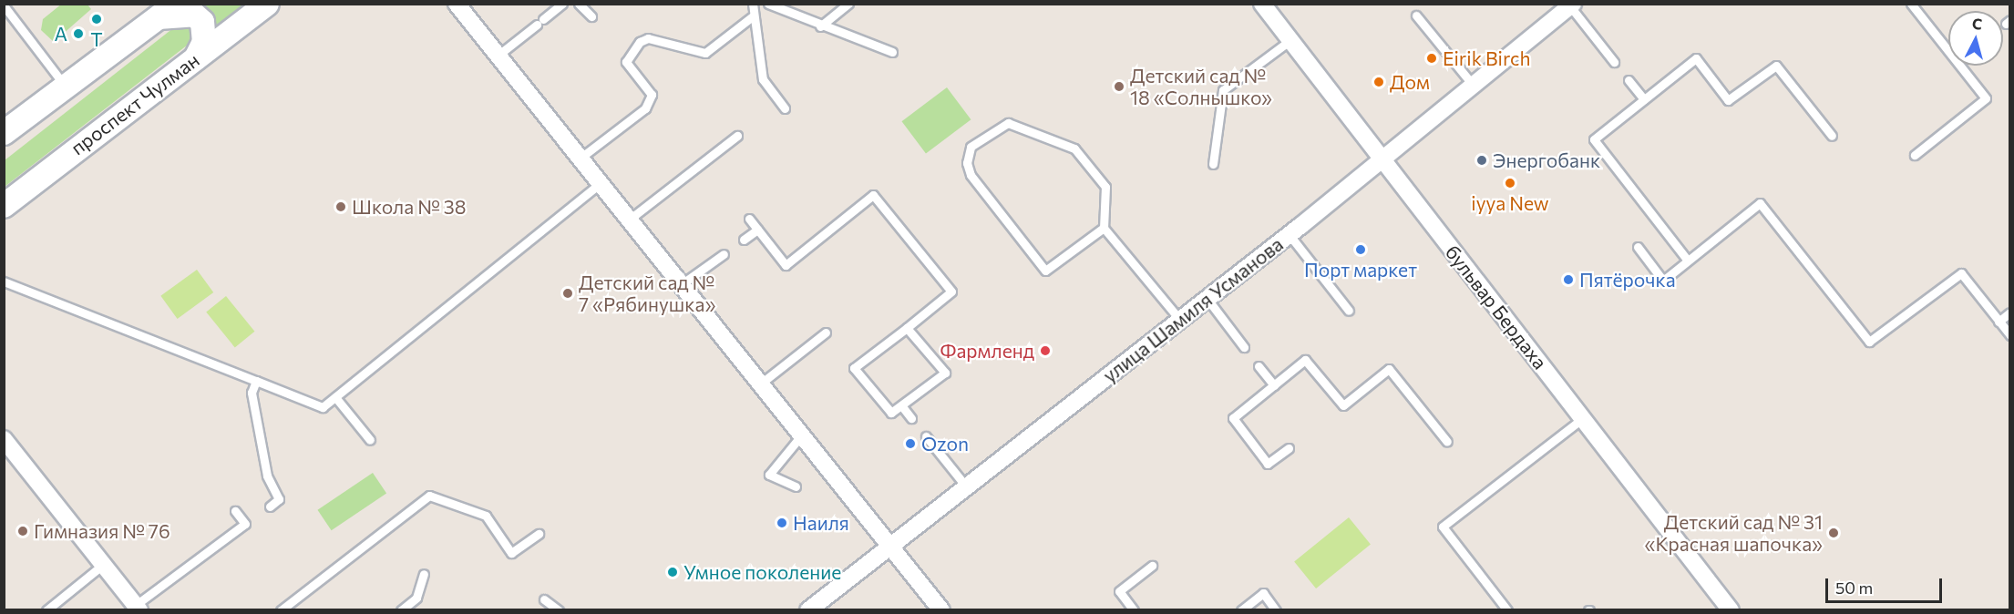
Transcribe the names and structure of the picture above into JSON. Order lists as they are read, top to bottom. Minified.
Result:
{"streets":{"main road":["проспект Чулман"],"street":["бульвар Бердаха","улица Шамиля Усманова"]},"crossings":[["бульвар Бердаха","улица Шамиля Усманова"]],"places":["Т","А","Eirik Birch","Дом","Детский сад № 18 «Солнышко»","Энергобанк","iyya New","Школа № 38","Порт маркет","Пятёрочка","Детский сад № 7 «Рябинушка»","Фармленд","Ozon","Наиля","Гимназия № 76","Детский сад № 31 «Красная шапочка»","Умное поколение"],"scale_bar":"50 m","north":"top"}
